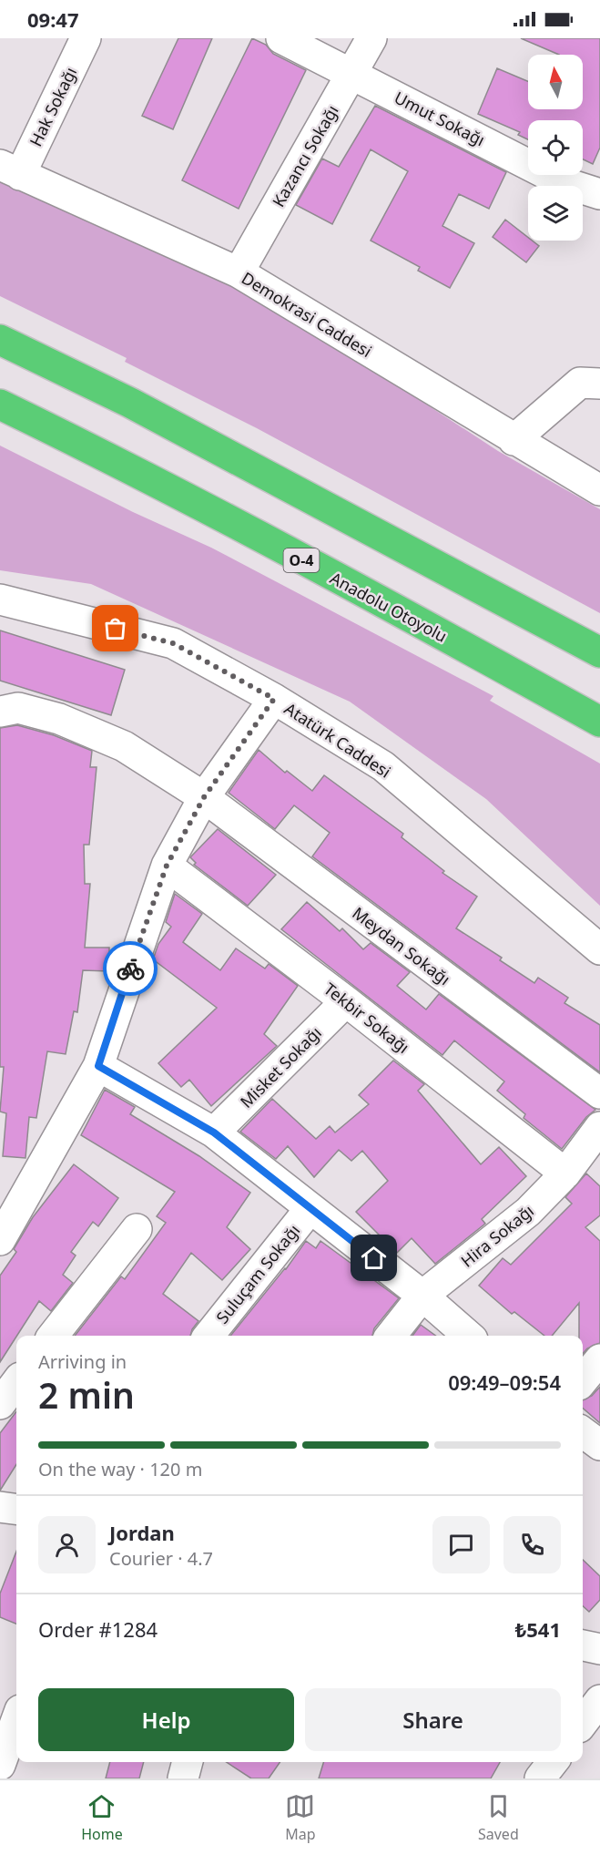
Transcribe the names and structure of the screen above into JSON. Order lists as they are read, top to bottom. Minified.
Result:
{"streets":{"highway":["O-4","Anadolu Otoyolu"],"street":["Hak Sokağı","Umut Sokağı","Kazancı Sokağı","Demokrasi Caddesi","Atatürk Caddesi","Meydan Sokağı","Tekbir Sokağı","Misket Sokağı","Hira Sokağı","Suluçam Sokağı"]},"crossings":[["Hak Sokağı","Demokrasi Caddesi"],["Umut Sokağı","Kazancı Sokağı"],["Kazancı Sokağı","Demokrasi Caddesi"],["Tekbir Sokağı","Misket Sokağı"],["Tekbir Sokağı","Hira Sokağı"]],"north":"top","page":{"status":"09:47","heading":["2 min","Arriving in","09:49–09:54"],"panel":["Jordan","Courier · 4.7","Order #1284","₺541"],"bar":"On the way · 120 m","buttons":["Help","Share"],"tabs":["Home","Map","Saved"]}}
